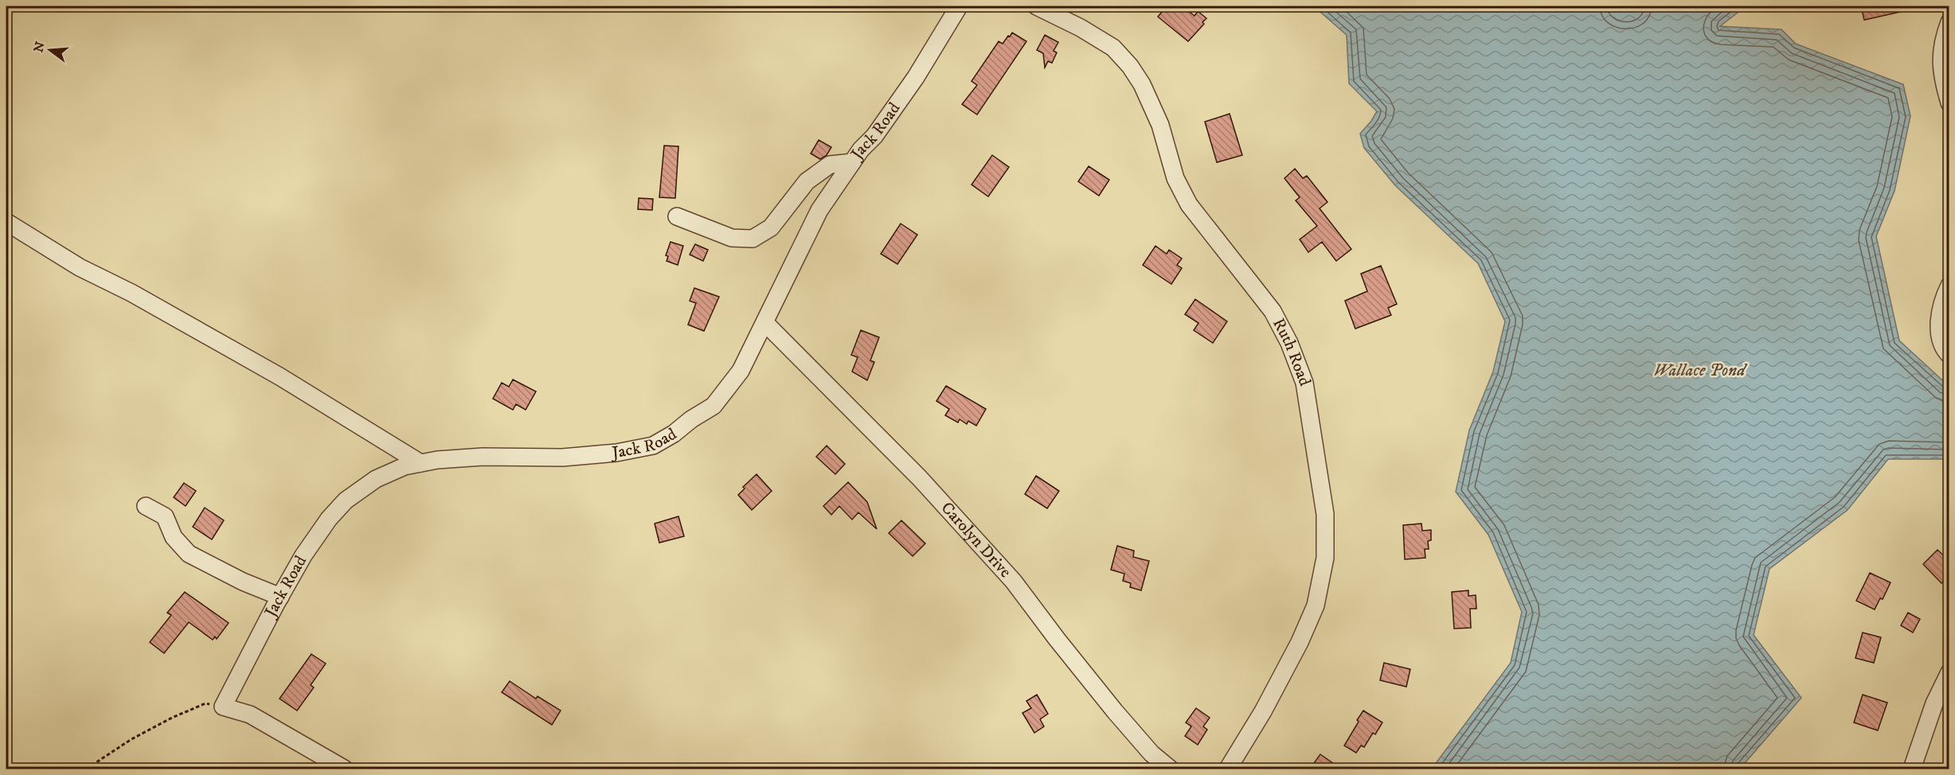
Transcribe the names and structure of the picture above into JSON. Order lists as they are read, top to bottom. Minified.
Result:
{"streets":{"street":["Jack Road","Ruth Road","Carolyn Drive"]},"crossings":[["Jack Road","Carolyn Drive"]],"water":["Wallace Pond"],"north":"left"}
